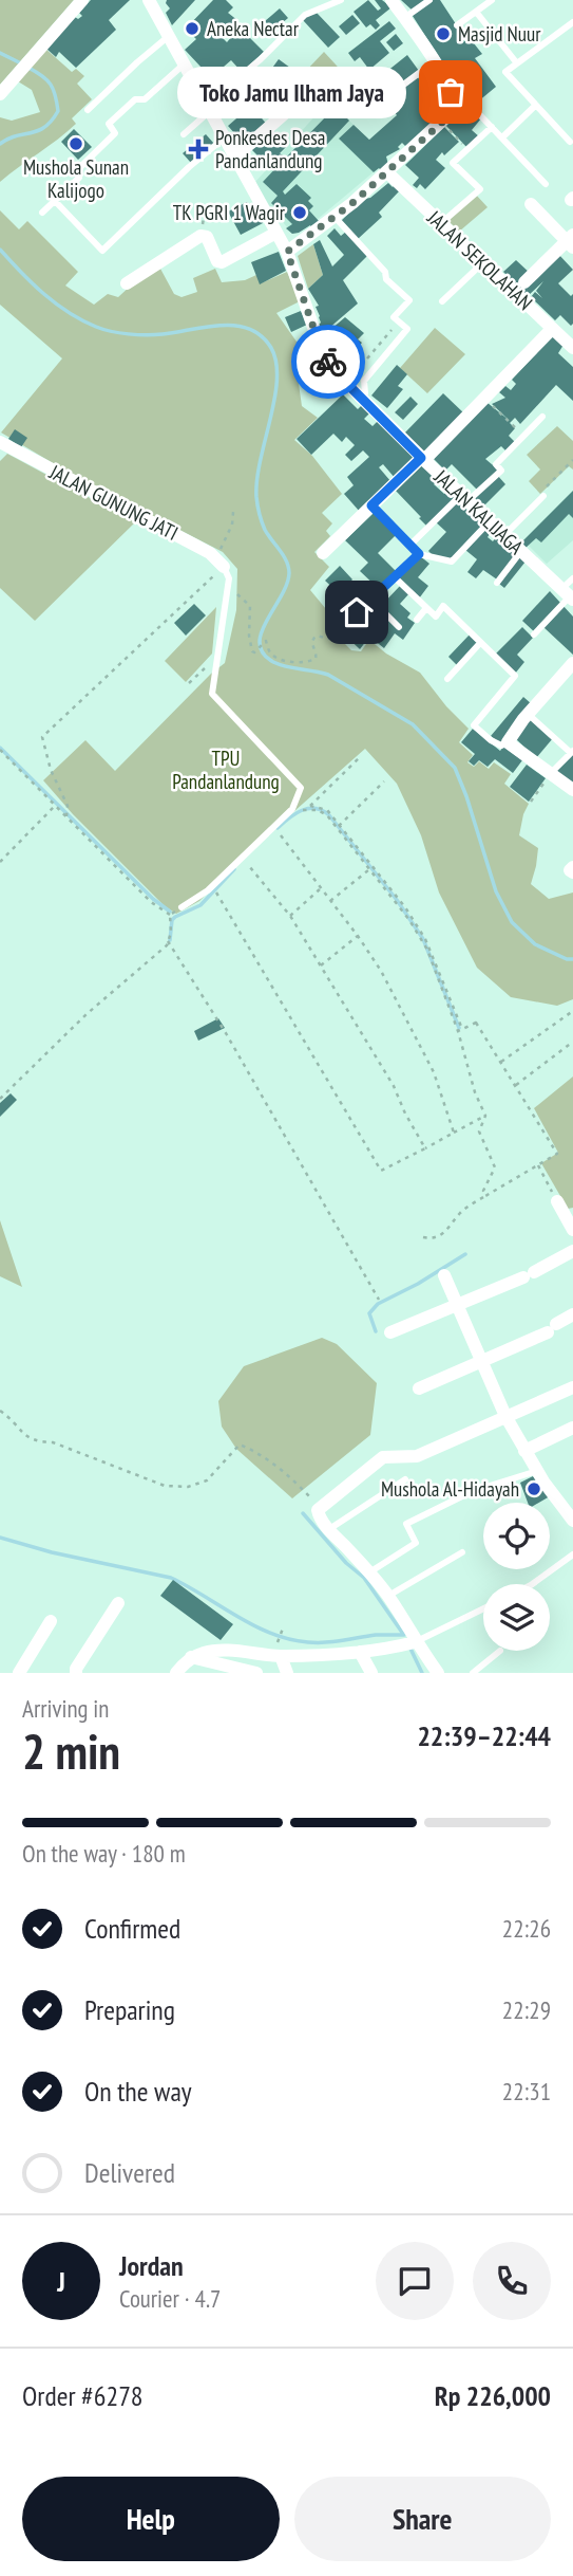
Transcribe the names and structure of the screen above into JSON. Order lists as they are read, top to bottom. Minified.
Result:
{"streets":{"street":["JALAN SEKOLAHAN","JALAN GUNUNG JATI","JALAN KALIJAGA"]},"parks":["TPU Pandanlandung"],"places":{"other":["Aneka Nectar","Masjid Nuur","Toko Jamu Ilham Jaya","Mushola Sunan Kalijogo","TK PGRI 1 Wagir","Mushola Al-Hidayah"],"health":["Ponkesdes Desa Pandanlandung"]},"page":{"bubble":"Toko Jamu Ilham Jaya","heading":["2 min","Arriving in","22:39–22:44"],"panel":["Jordan","Courier · 4.7","Order #6278","Rp 226,000"],"bar":"On the way · 180 m","list":[["Confirmed","22:26"],["Preparing","22:29"],["On the way","22:31"],"Delivered"],"round":"J","buttons":["Help","Share"]}}
